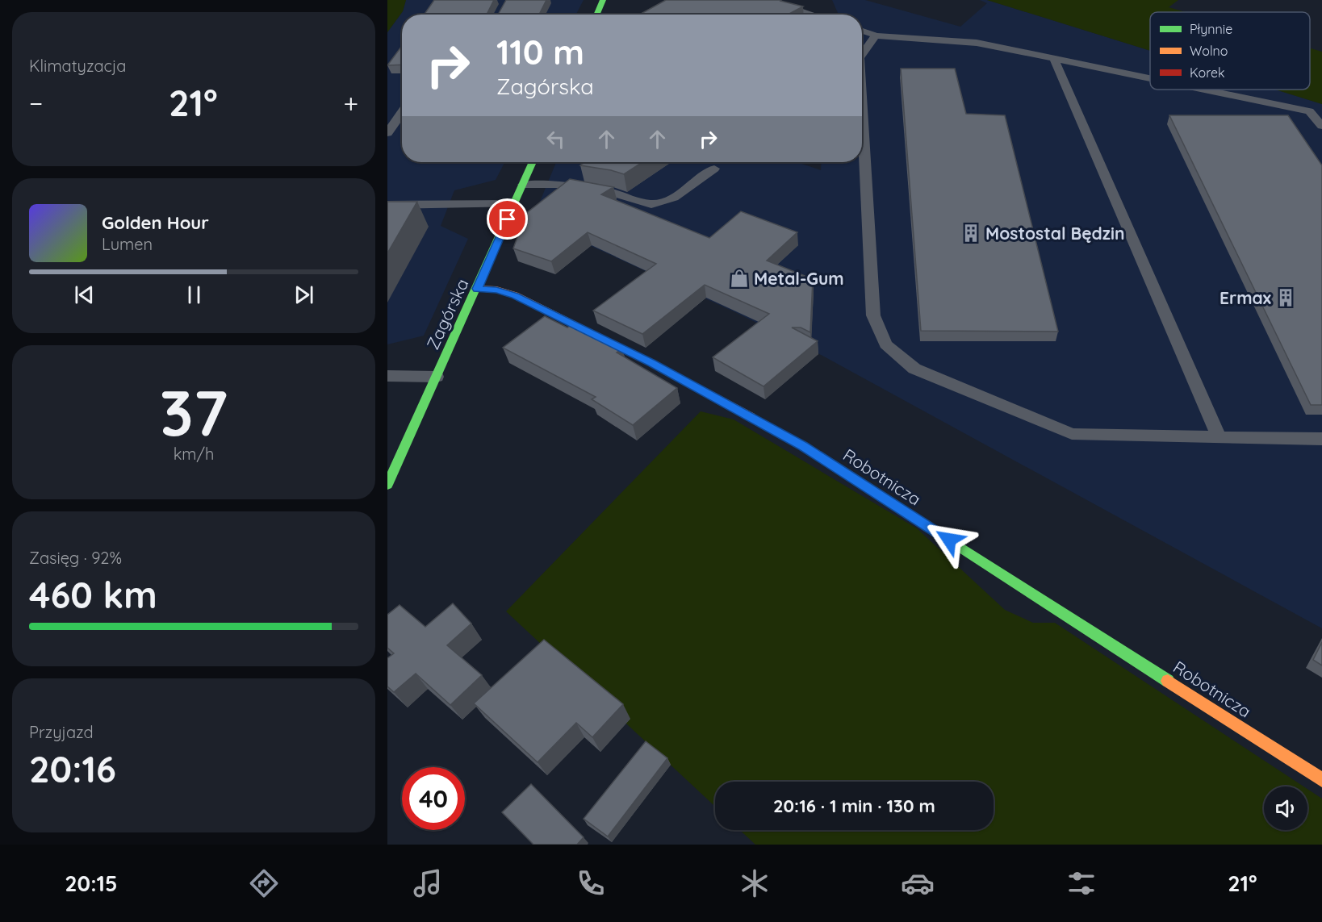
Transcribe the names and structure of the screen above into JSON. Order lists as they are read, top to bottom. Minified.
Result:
{"streets":{"street":["Zagórska","Robotnicza"]},"crossings":[["Zagórska","Robotnicza"]],"places":{"building":["Mostostal Będzin","Ermax"],"shop":["Metal-Gum"]},"legend":["Płynnie","Wolno","Korek"],"page":{"tile":["Klimatyzacja",["37","km/h"],["Zasięg · 92%","460 km"],["Przyjazd","20:16"]],"turn":["110 m","Zagórska"],"heat":["−","21°","+"],"song":["Golden Hour","Lumen"],"limit":"40","trip":"20:16 · 1 min · 130 m","tabs":["20:15","21°"]}}
